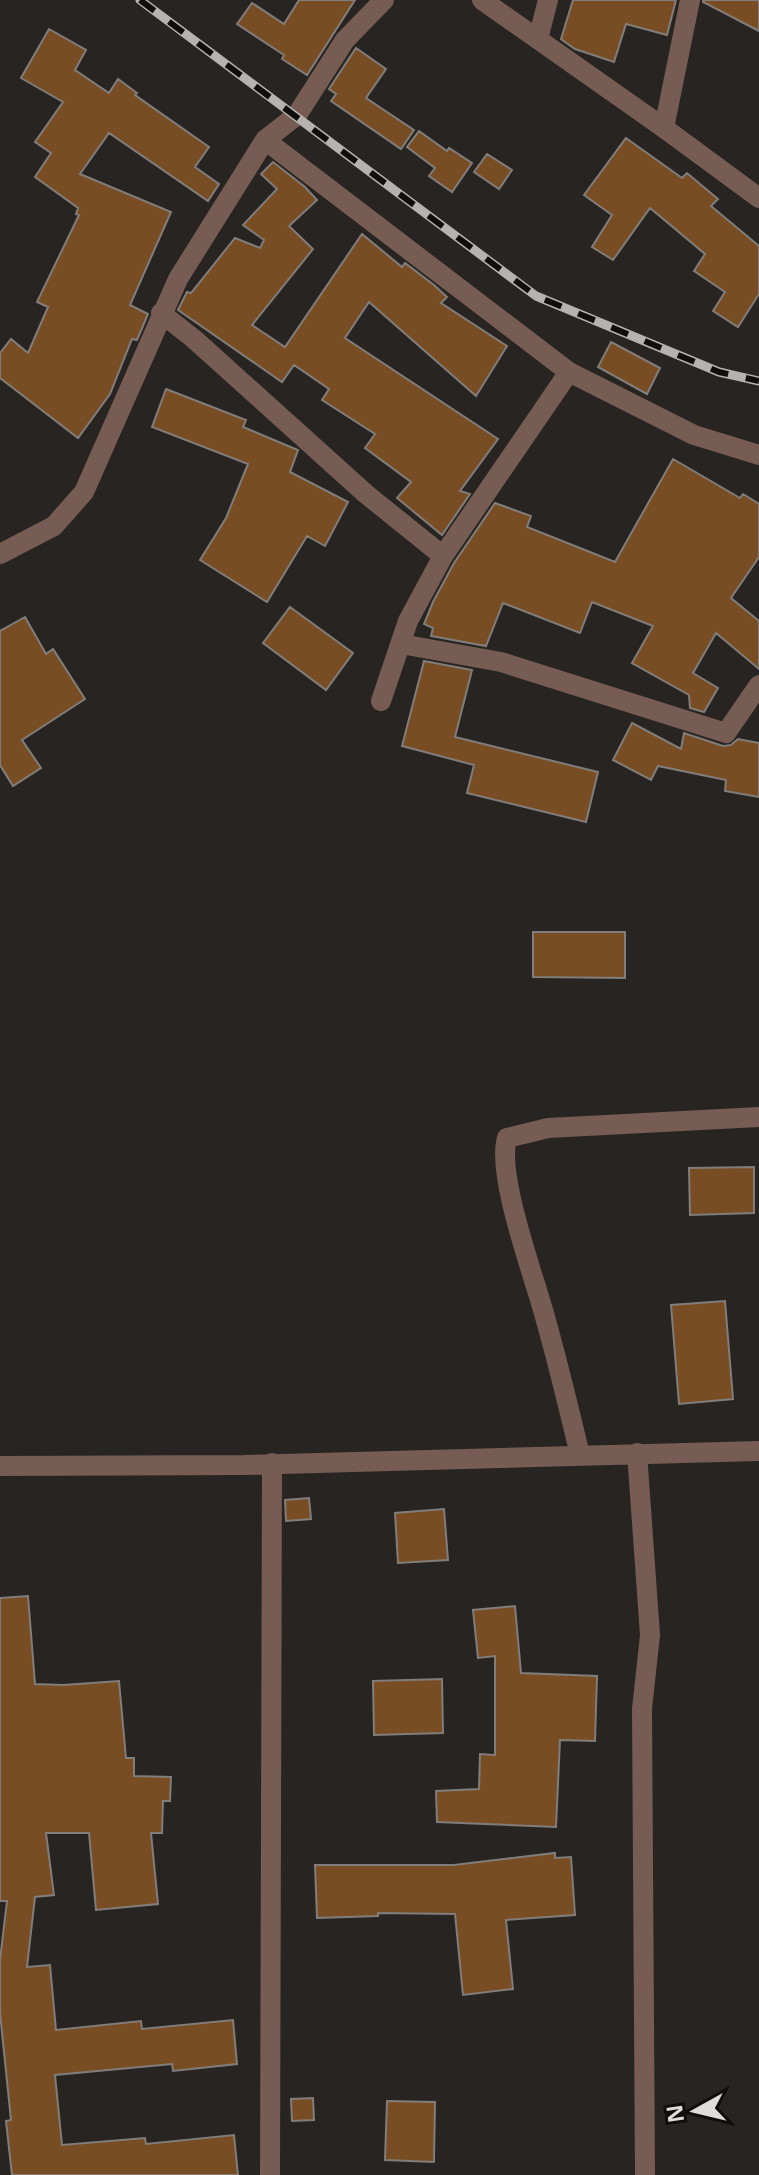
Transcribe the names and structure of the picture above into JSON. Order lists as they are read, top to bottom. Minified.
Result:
{"north":"left"}
